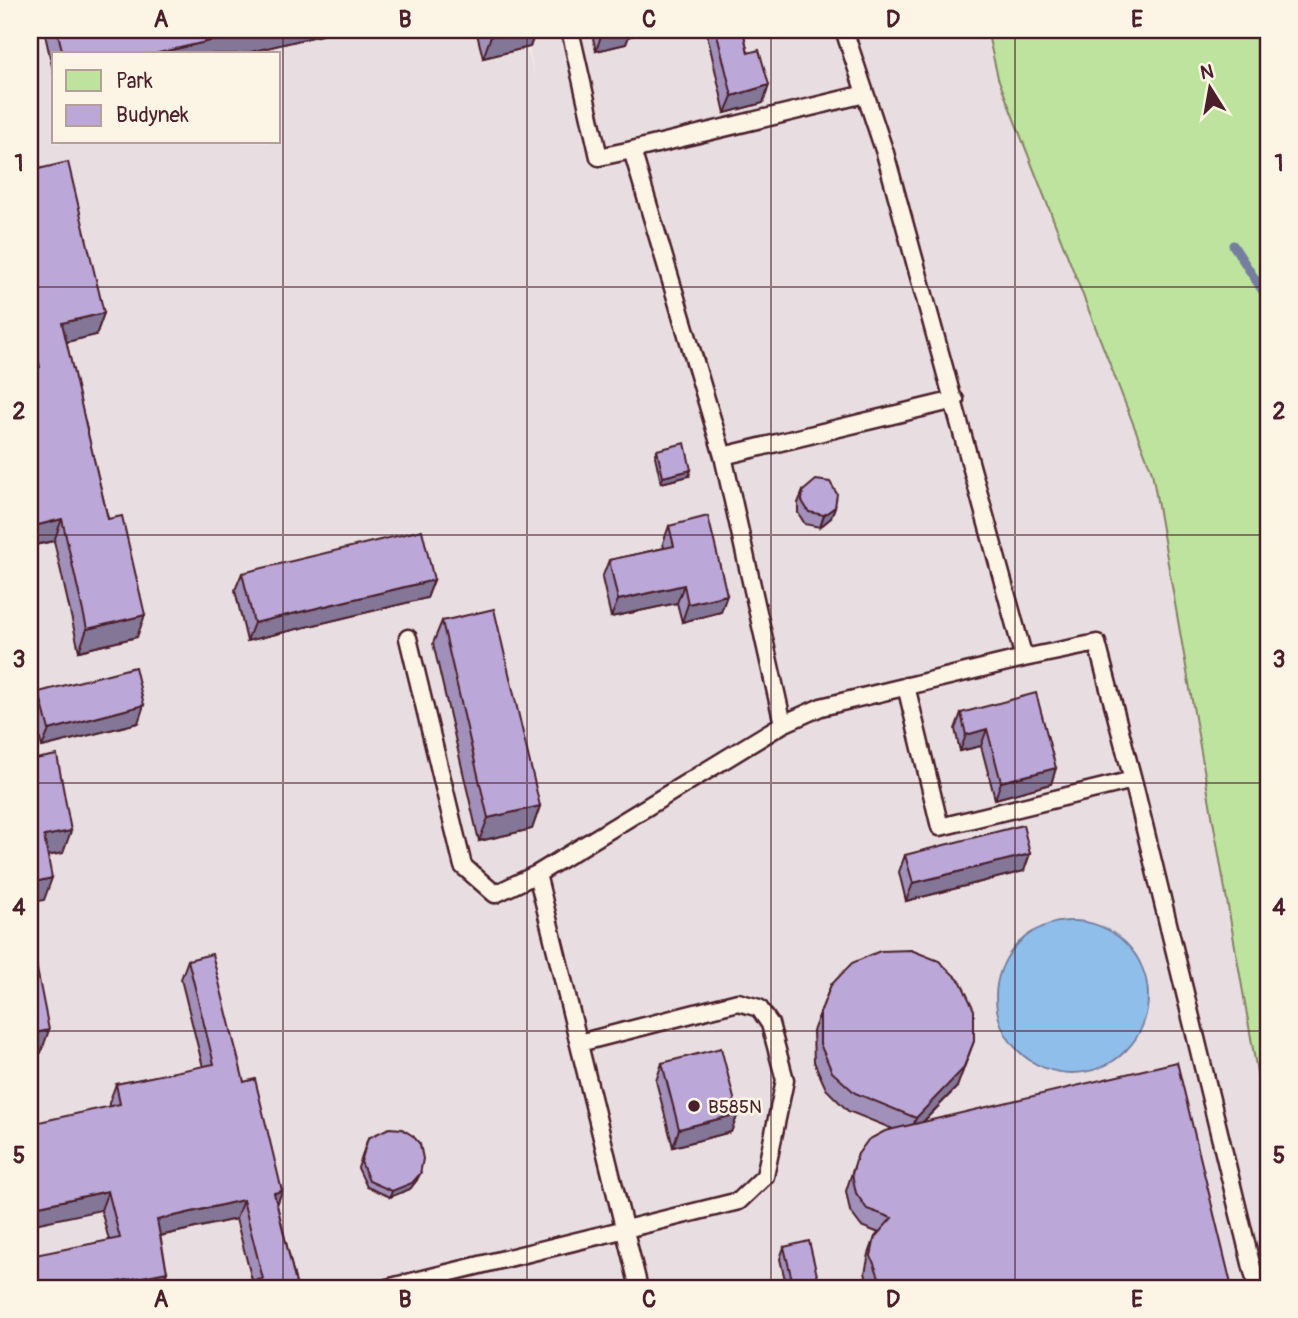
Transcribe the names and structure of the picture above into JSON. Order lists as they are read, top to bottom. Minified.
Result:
{"places":["B585N"],"legend":["Park","Budynek"],"north":"top","grid":{"columns":["A","B","C","D","E"],"rows":["1","2","3","4","5"]}}
